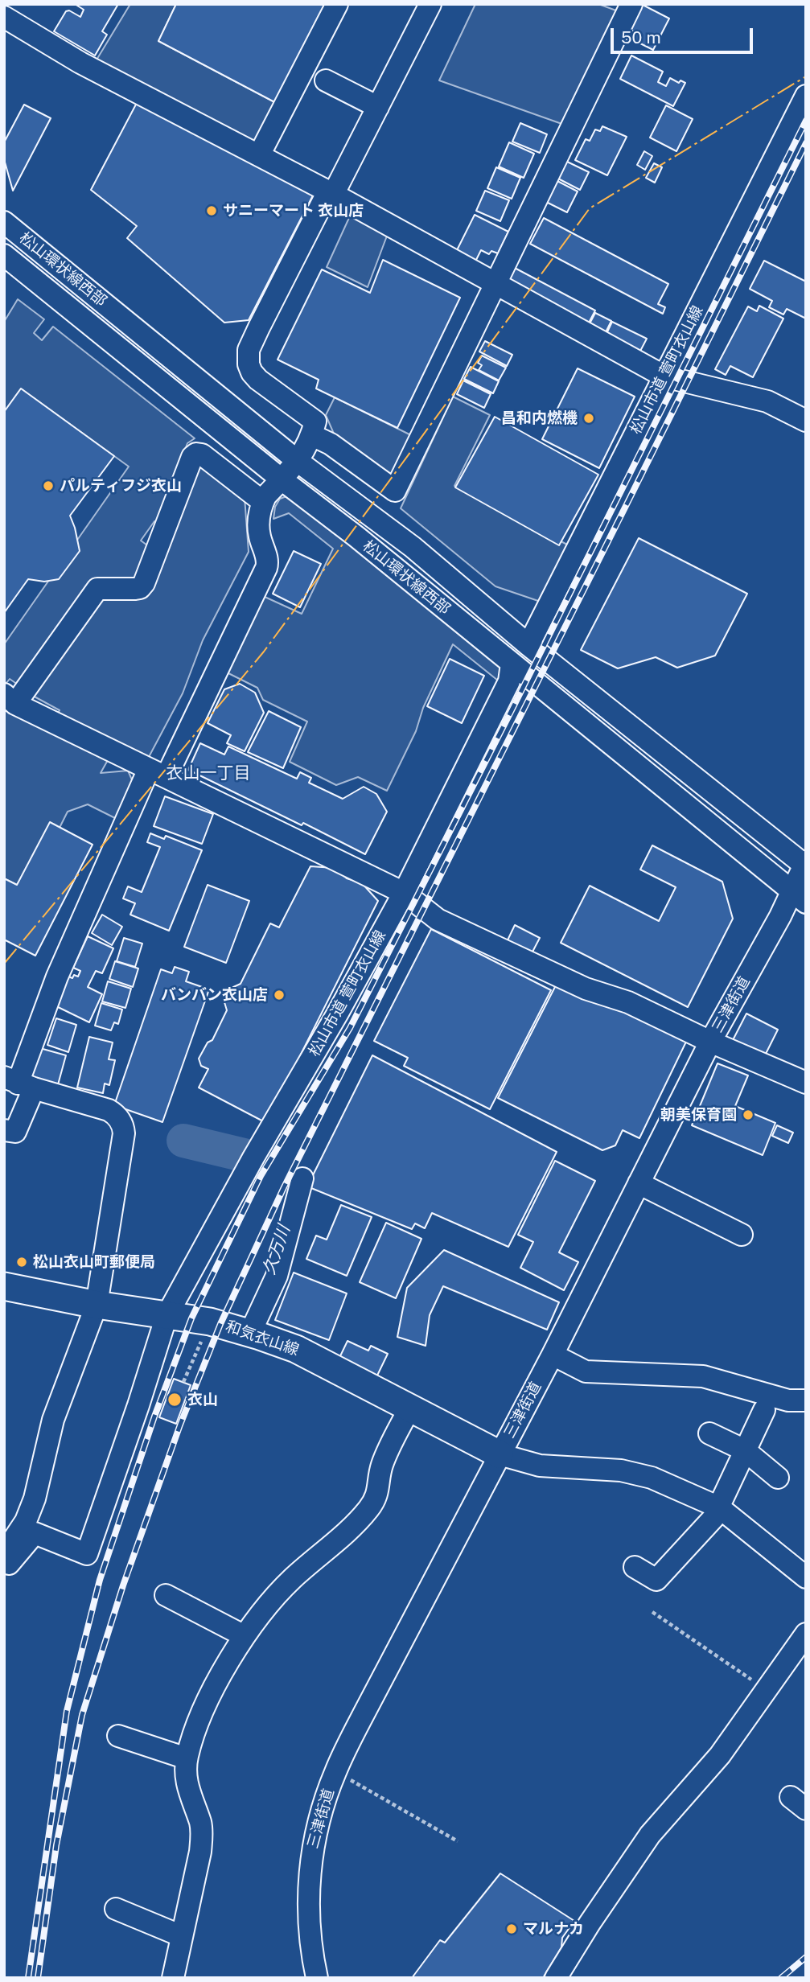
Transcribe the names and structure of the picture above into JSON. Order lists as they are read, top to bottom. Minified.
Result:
{"streets":{"main road":["和気衣山線"],"street":["松山環状線西部","松山市道 萱町衣山線","三津街道"]},"crossings":[["松山環状線西部","松山市道 萱町衣山線"],["松山環状線西部","三津街道"],["松山市道 萱町衣山線","和気衣山線"],["三津街道","和気衣山線"]],"districts":["衣山一丁目"],"water":["久万川"],"places":["サニーマート 衣山店","昌和内燃機","パルティフジ衣山","バンバン衣山店","朝美保育園","松山衣山町郵便局","衣山","マルナカ"],"scale_bar":"50 m"}
